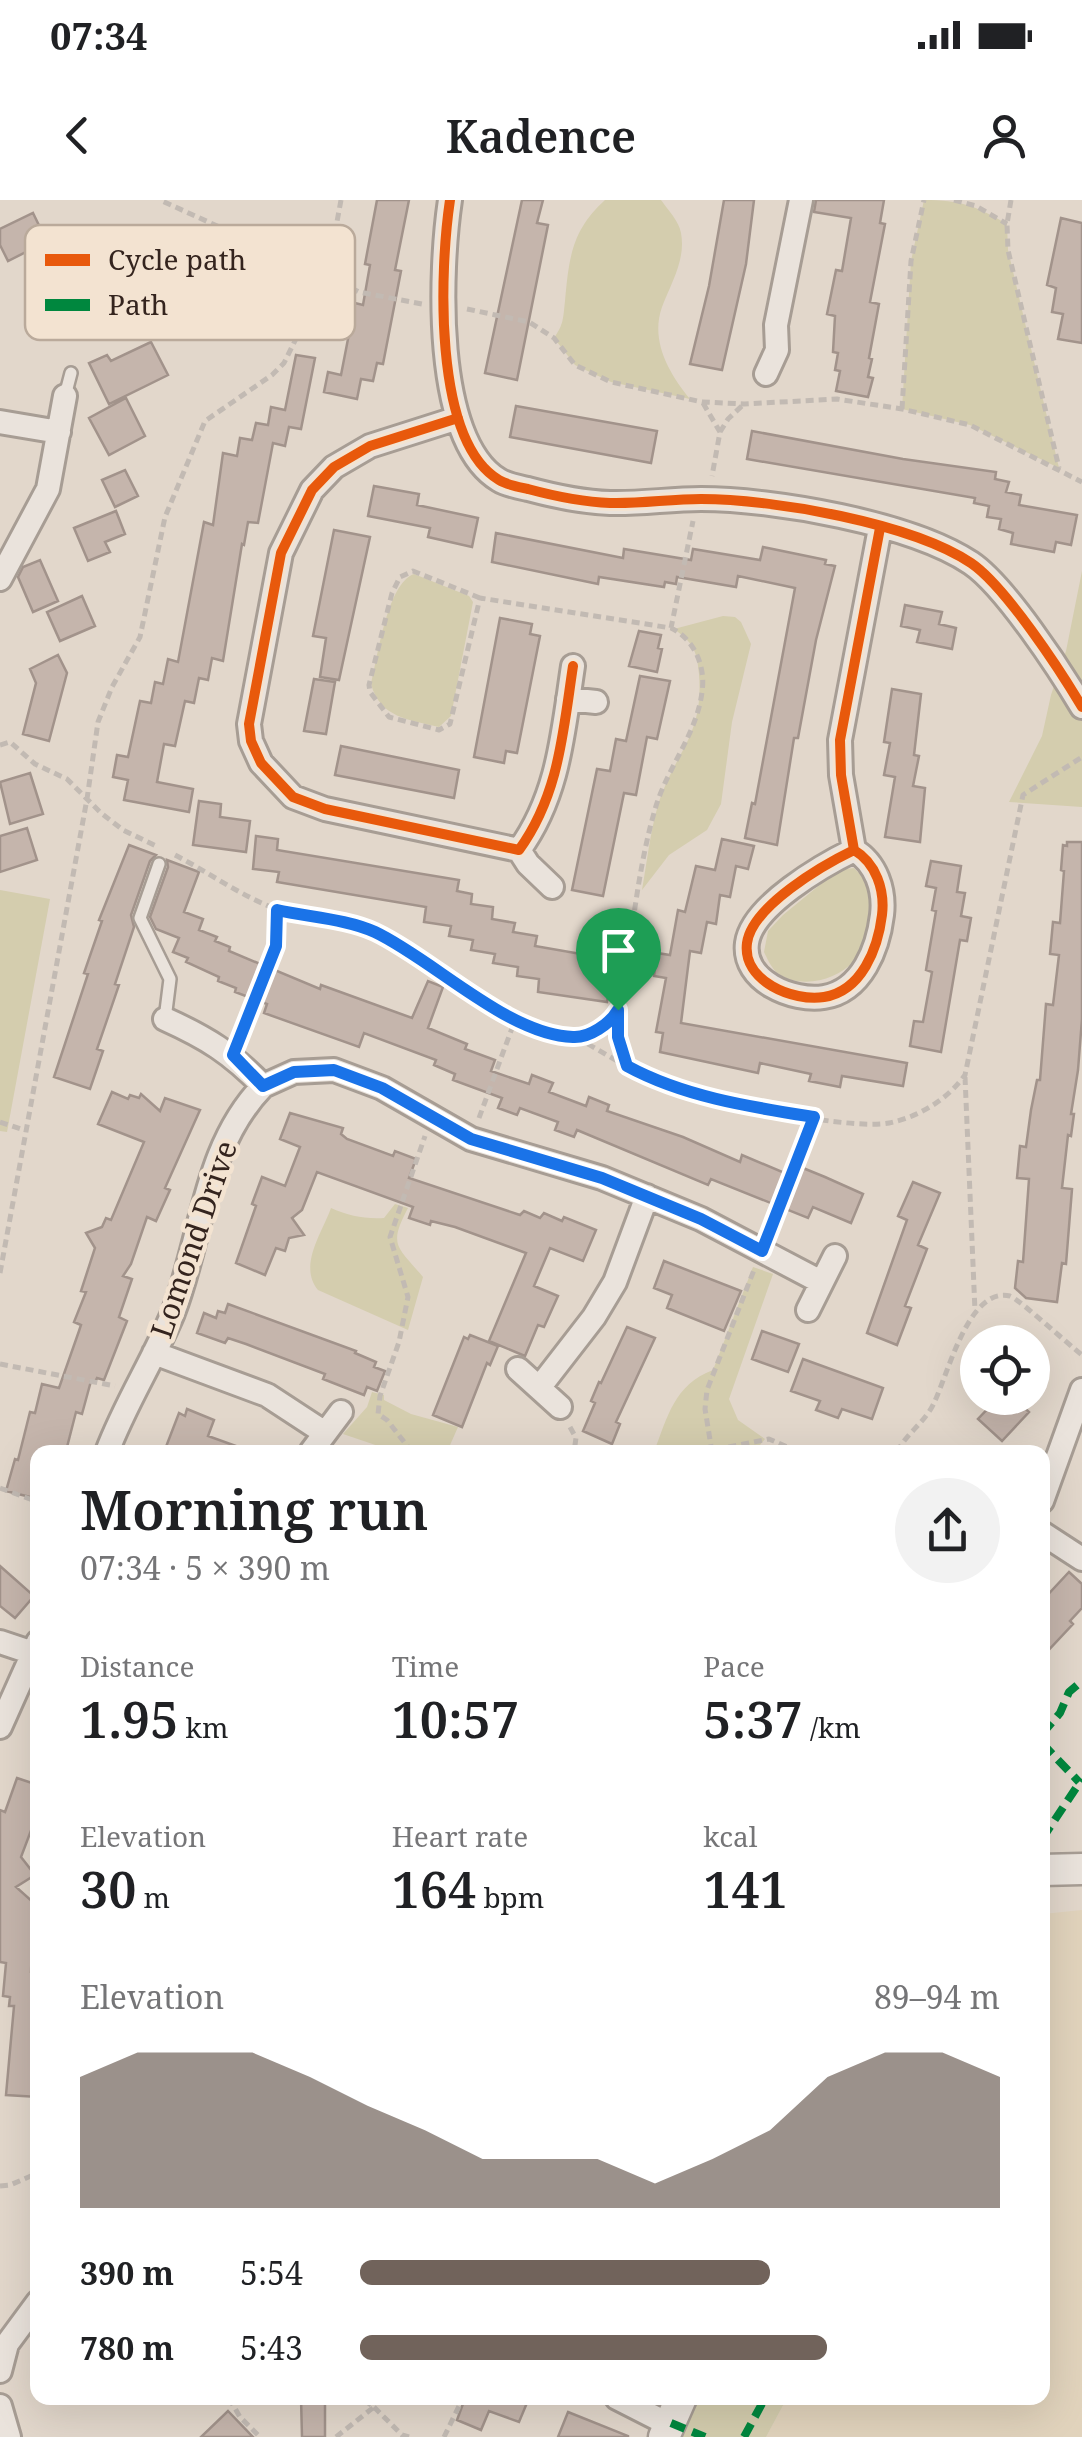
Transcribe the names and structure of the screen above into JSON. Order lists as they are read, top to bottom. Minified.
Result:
{"streets":{"street":["Lomond Drive"]},"legend":["Cycle path","Path"],"page":{"status":"07:34","header":"Kadence","heading":["Morning run","07:34 · 5 × 390 m"],"stats":[["Distance","1.95 km"],["Time","10:57"],["Pace","5:37 /km"],["Elevation","30 m"],["Heart rate","164 bpm"],["kcal","141"]],"chart":["Elevation","89–94 m"],"list":[{"name":"390 m","note":"5:54"},{"name":"780 m","note":"5:43"}]}}
